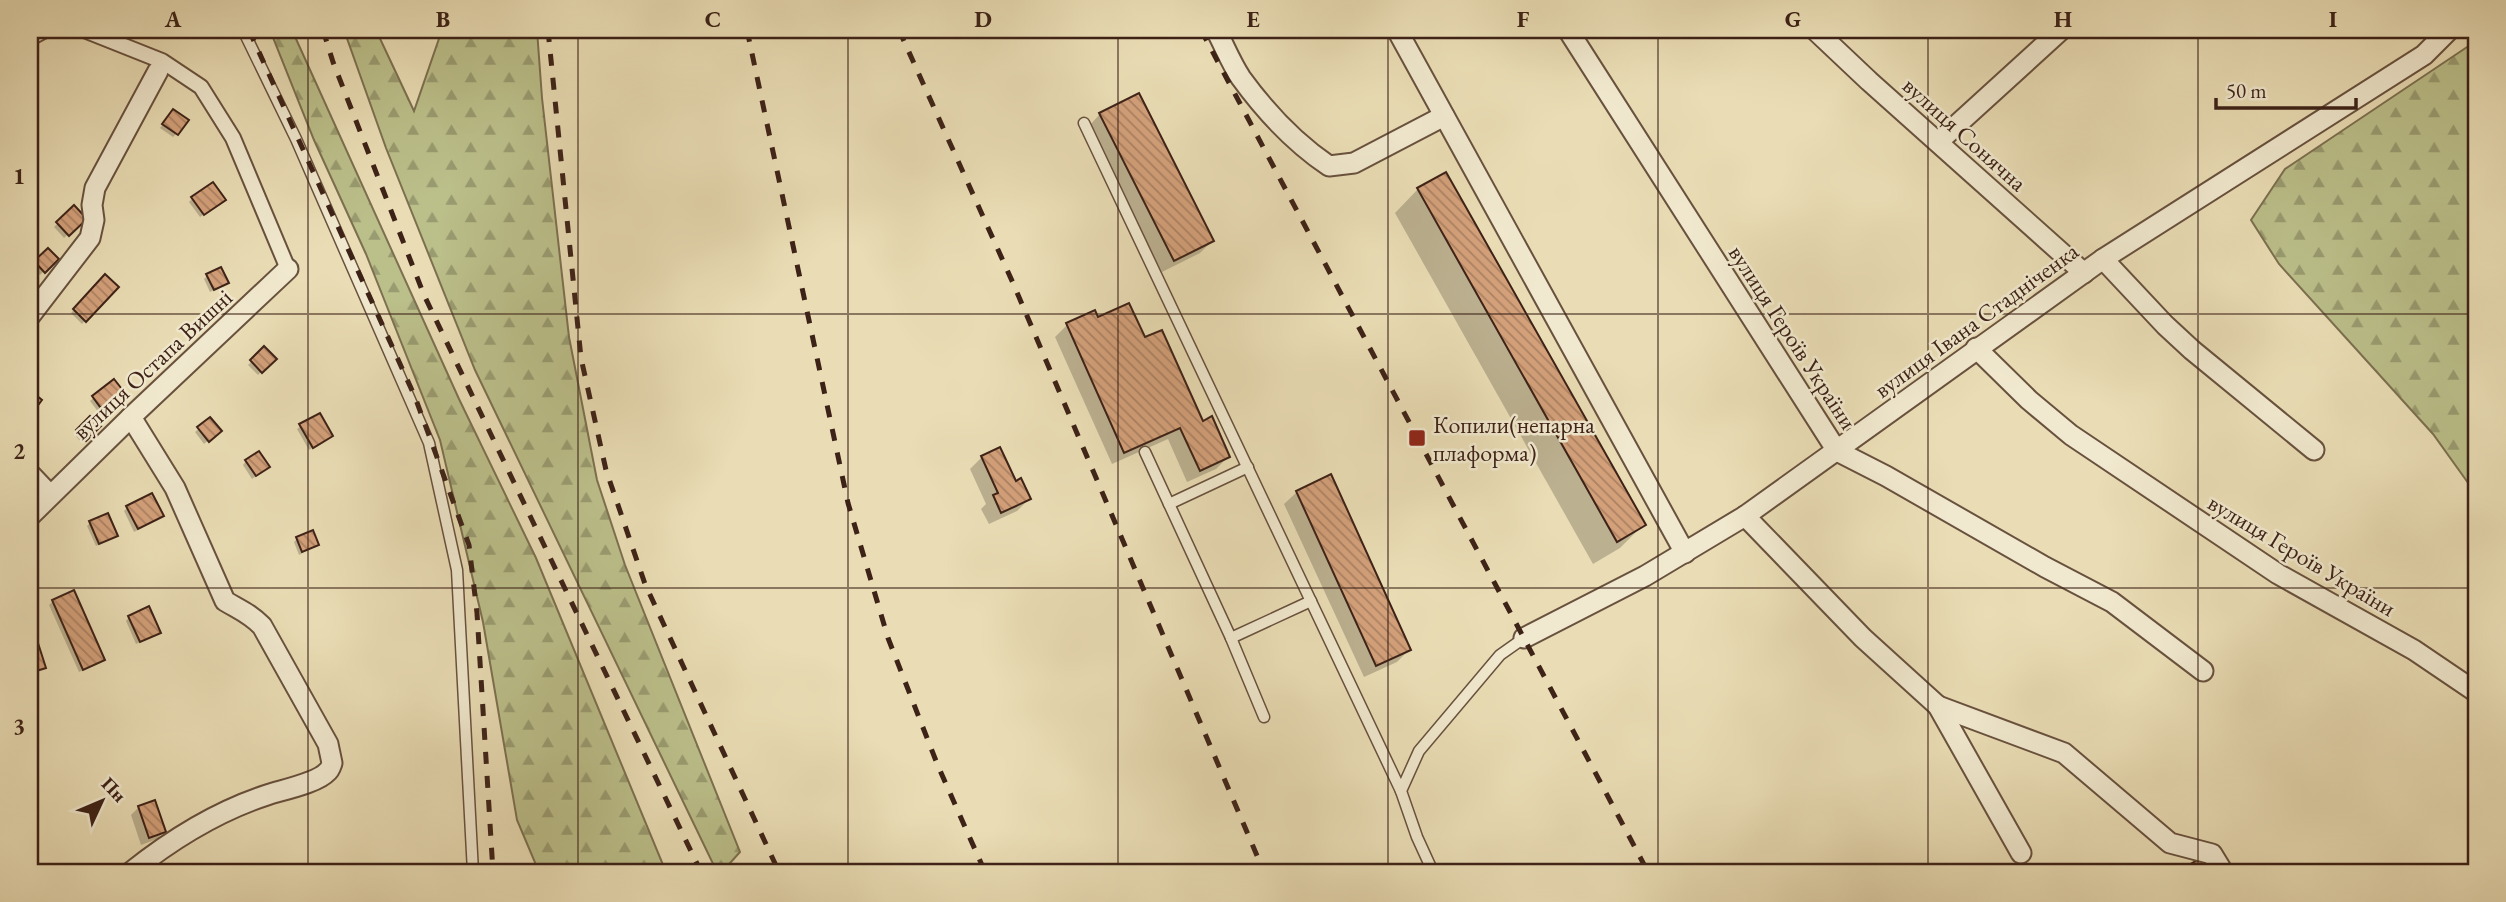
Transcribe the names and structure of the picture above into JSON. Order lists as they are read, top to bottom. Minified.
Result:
{"streets":{"street":["вулиця Сонячна","вулиця Івана Стадніченка","вулиця Героїв України","вулиця Остапа Вишні"]},"crossings":[["вулиця Сонячна","вулиця Івана Стадніченка"],["вулиця Івана Стадніченка","вулиця Героїв України"]],"places":{"transit":["Копили(непарна плаформа)"]},"scale_bar":"50 m","north":"top right","grid":{"columns":["A","B","C","D","E","F","G","H","I"],"rows":["1","2","3"]}}
